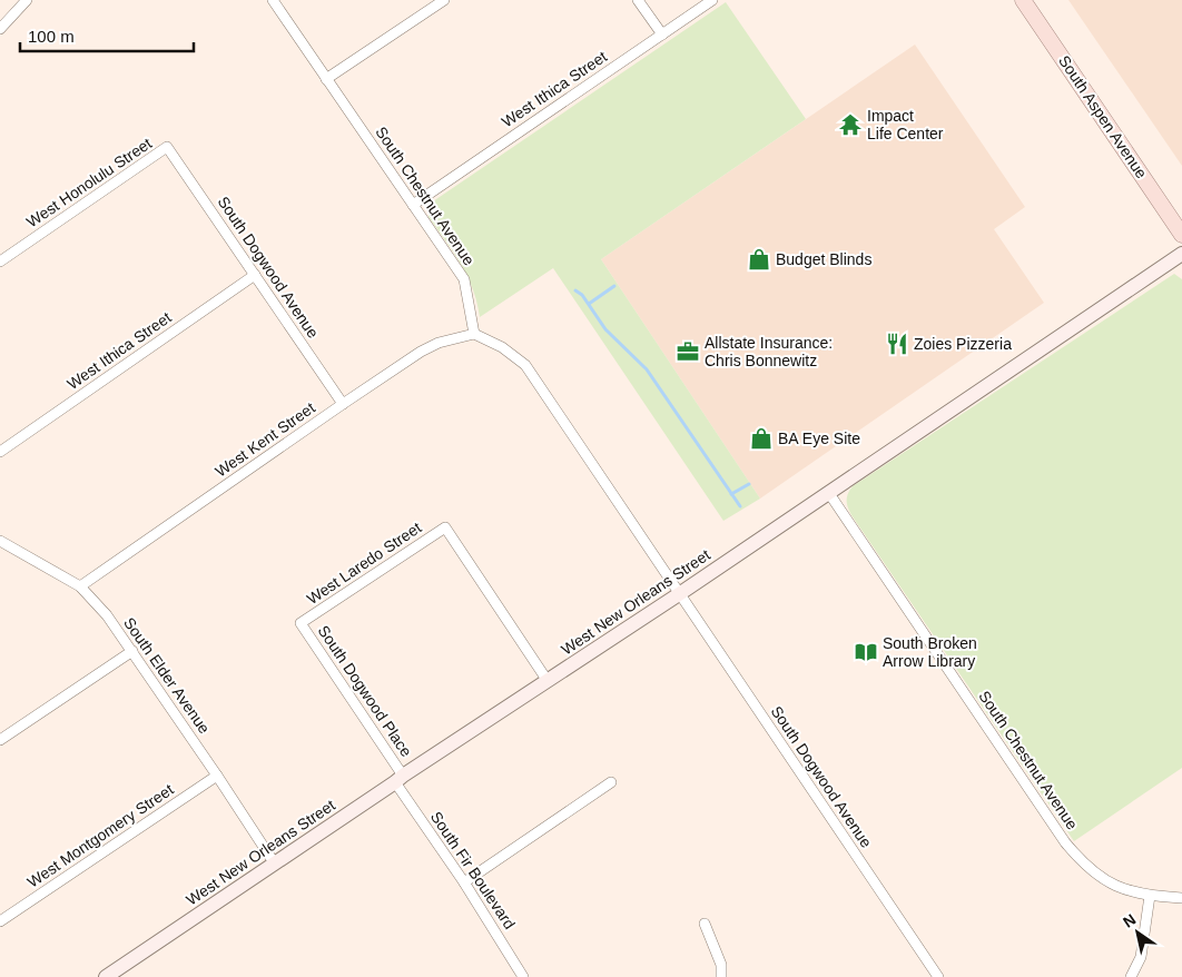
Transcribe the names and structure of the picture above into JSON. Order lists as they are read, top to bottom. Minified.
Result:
{"streets":{"main road":["South Aspen Avenue"],"street":["West Ithica Street","West Honolulu Street","South Chestnut Avenue","South Dogwood Avenue","West Kent Street","West Laredo Street","West New Orleans Street","South Elder Avenue","South Dogwood Place","West Montgomery Street","South Fir Boulevard"]},"crossings":[["West Ithica Street","South Chestnut Avenue"],["West Ithica Street","South Dogwood Avenue"],["West Honolulu Street","South Dogwood Avenue"],["South Chestnut Avenue","West Kent Street"],["South Chestnut Avenue","West New Orleans Street"],["South Dogwood Avenue","West Kent Street"],["South Dogwood Avenue","West New Orleans Street"],["West Kent Street","South Elder Avenue"],["West Laredo Street","West New Orleans Street"],["West Laredo Street","South Dogwood Place"],["West New Orleans Street","South Elder Avenue"],["West New Orleans Street","South Dogwood Place"],["West New Orleans Street","South Fir Boulevard"],["South Elder Avenue","West Montgomery Street"],["South Dogwood Place","South Fir Boulevard"]],"places":{"temple":["Impact Life Center"],"shop":["Budget Blinds","BA Eye Site"],"restaurant":["Zoies Pizzeria"],"office":["Allstate Insurance: Chris Bonnewitz"],"library":["South Broken Arrow Library"]},"scale_bar":"100 m","north":"top left"}
